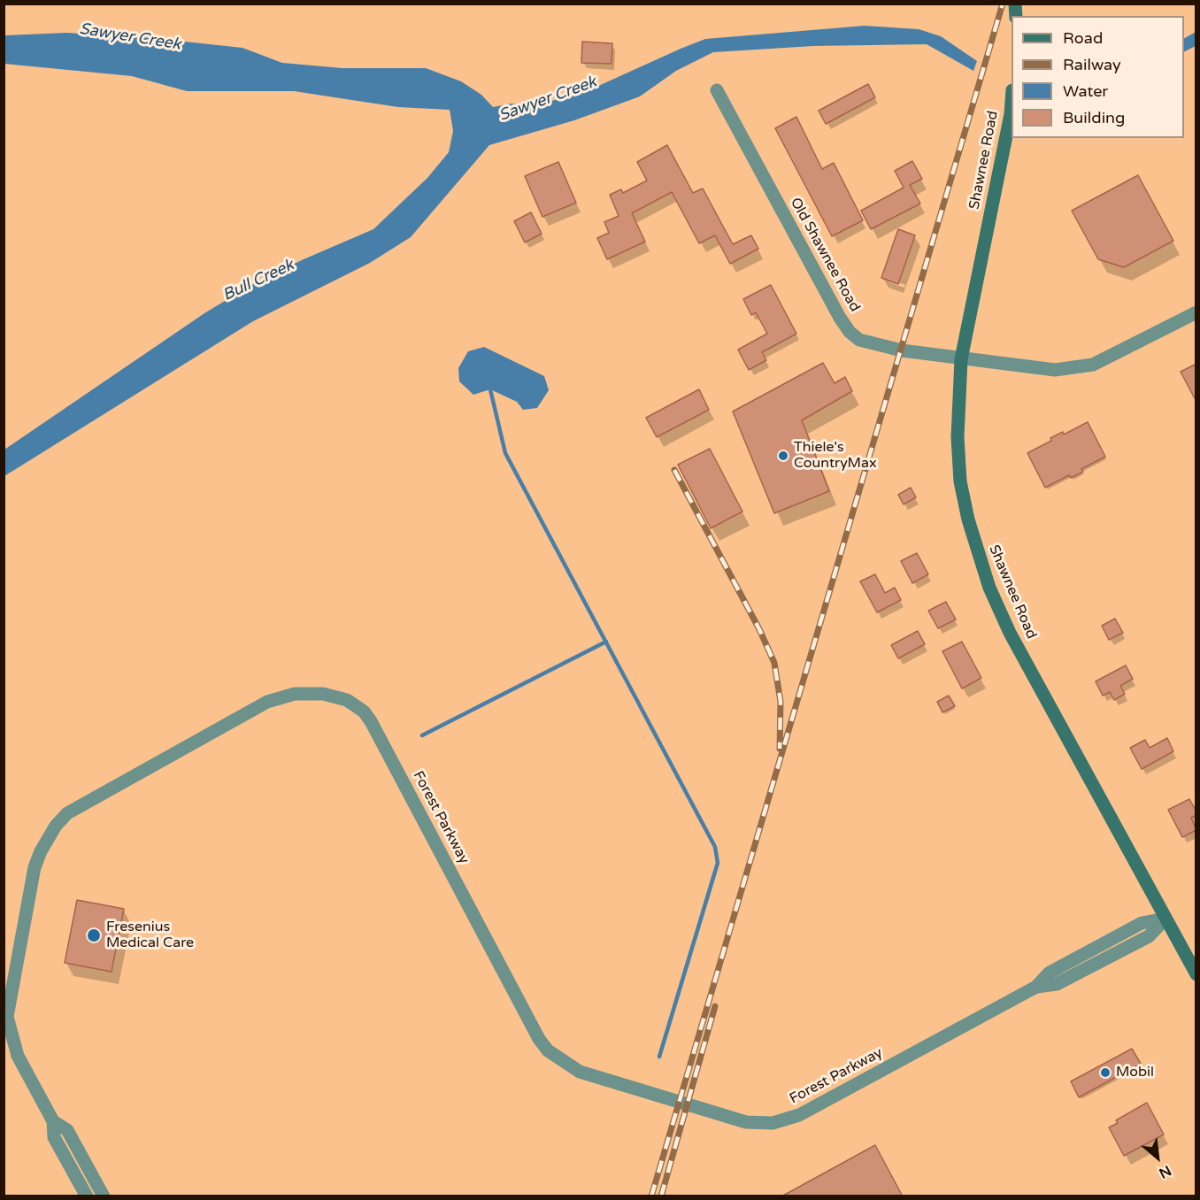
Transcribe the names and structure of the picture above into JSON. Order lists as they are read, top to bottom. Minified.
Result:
{"streets":{"main road":["Shawnee Road"],"street":["Old Shawnee Road","Forest Parkway"]},"crossings":[["Shawnee Road","Old Shawnee Road"],["Shawnee Road","Forest Parkway"]],"water":["Sawyer Creek","Bull Creek"],"places":["Thiele's CountryMax","Fresenius Medical Care","Mobil"],"legend":["Road","Railway","Water","Building"],"north":"bottom right"}
